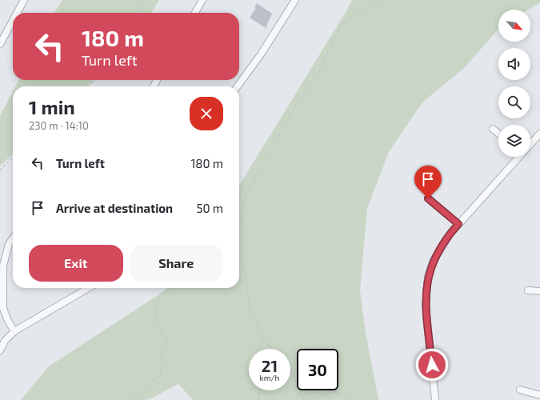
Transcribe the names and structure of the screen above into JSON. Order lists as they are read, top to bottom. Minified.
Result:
{"north":"bottom right","page":{"turn":["180 m","Turn left"],"heading":["1 min","230 m · 14:10"],"list":[{"name":"Turn left","value":"180 m"},{"name":"Arrive at destination","value":"50 m"}],"buttons":["Exit","Share"],"speed":"21 km/h","limit":"30"}}
